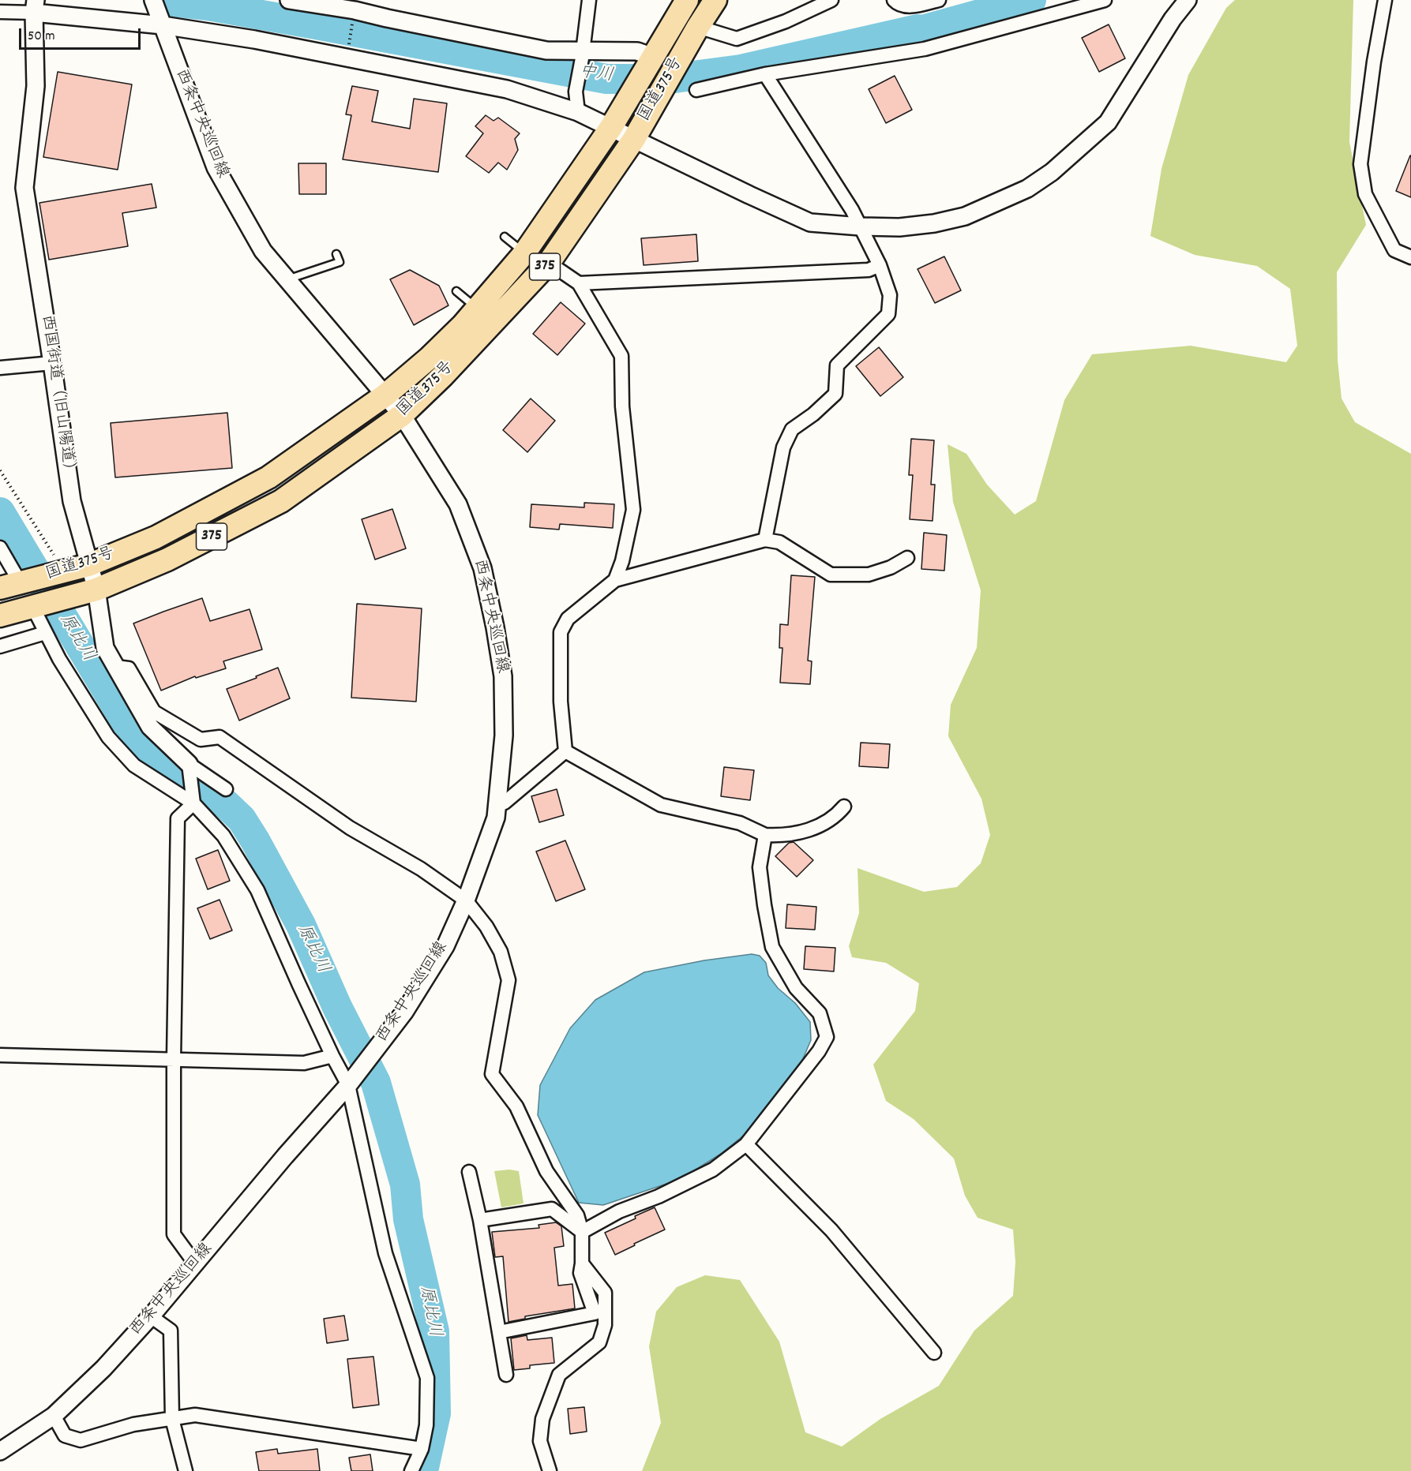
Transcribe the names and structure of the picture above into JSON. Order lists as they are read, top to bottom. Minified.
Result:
{"streets":{"highway":["国道375号","375"],"street":["西条中央巡回線","西国街道（旧山陽道）"]},"crossings":[["国道375号","西条中央巡回線"],["国道375号","西国街道（旧山陽道）"]],"water":["中川","原比川"],"scale_bar":"50 m"}
